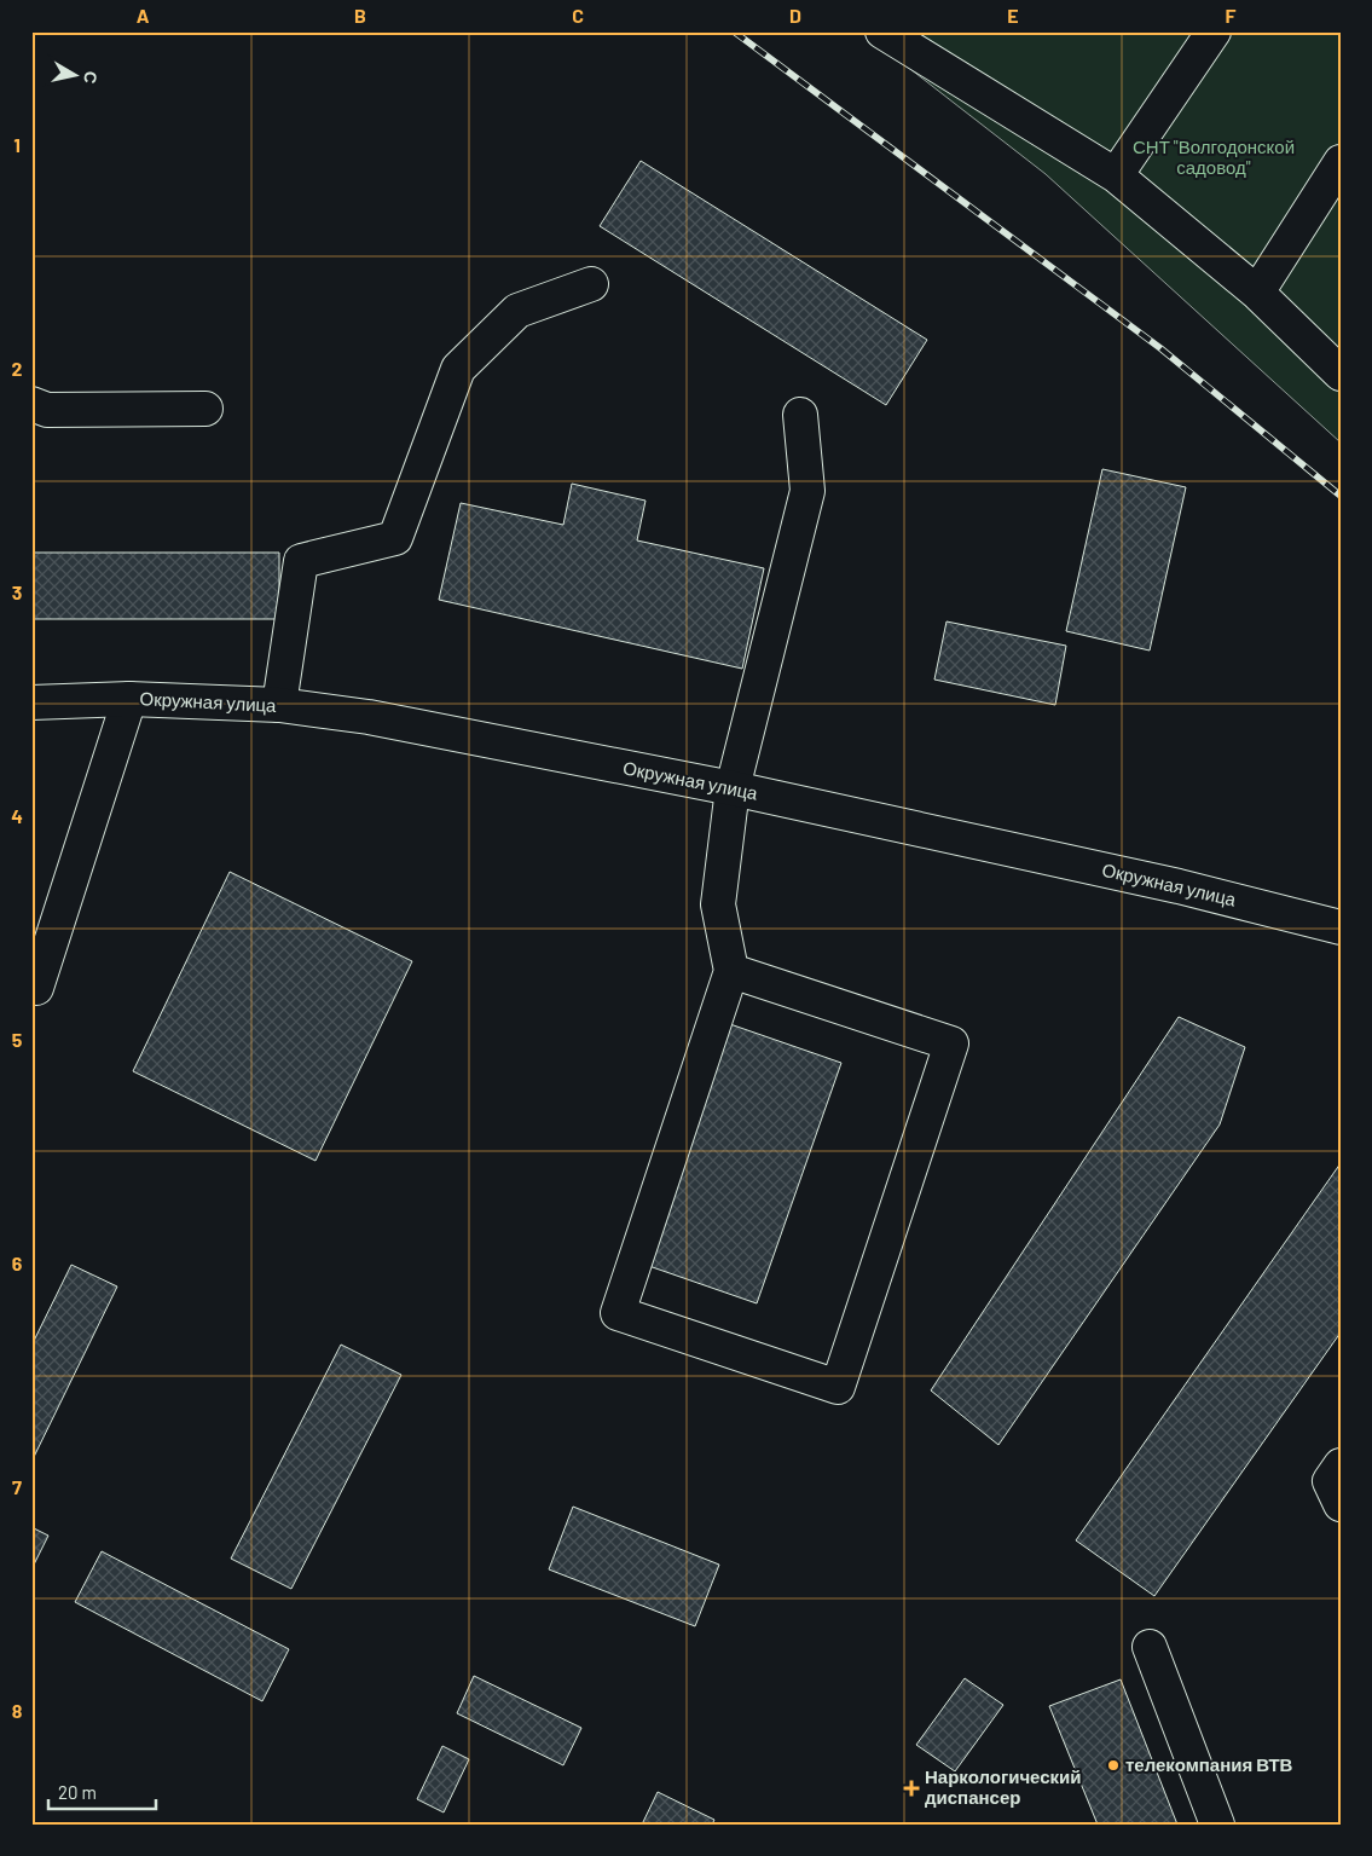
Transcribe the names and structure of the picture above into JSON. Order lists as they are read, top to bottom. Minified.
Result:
{"streets":{"main road":["Окружная улица"]},"parks":["СНТ \"Волгодонской садовод\""],"places":{"other":["телекомпания ВТВ"],"health":["Наркологический диспансер"]},"scale_bar":"20 m","north":"right","grid":{"columns":["A","B","C","D","E","F"],"rows":["1","2","3","4","5","6","7","8"]}}
